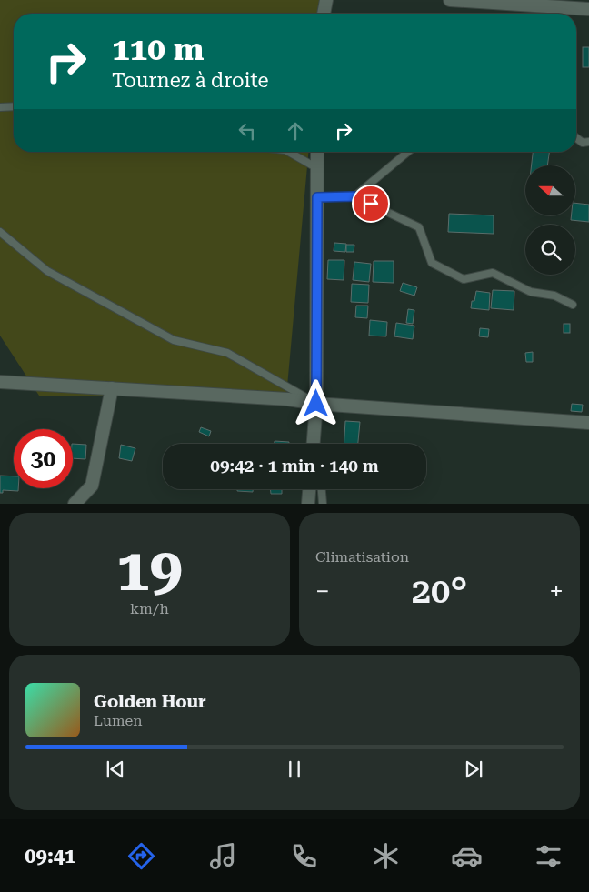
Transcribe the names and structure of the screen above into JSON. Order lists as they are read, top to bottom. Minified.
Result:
{"north":"left","page":{"turn":["110 m","Tournez à droite"],"limit":"30","trip":"09:42 · 1 min · 140 m","tile":[["19","km/h"],"Climatisation"],"heat":["−","20°","+"],"song":["Golden Hour","Lumen"],"tabs":"09:41"}}
